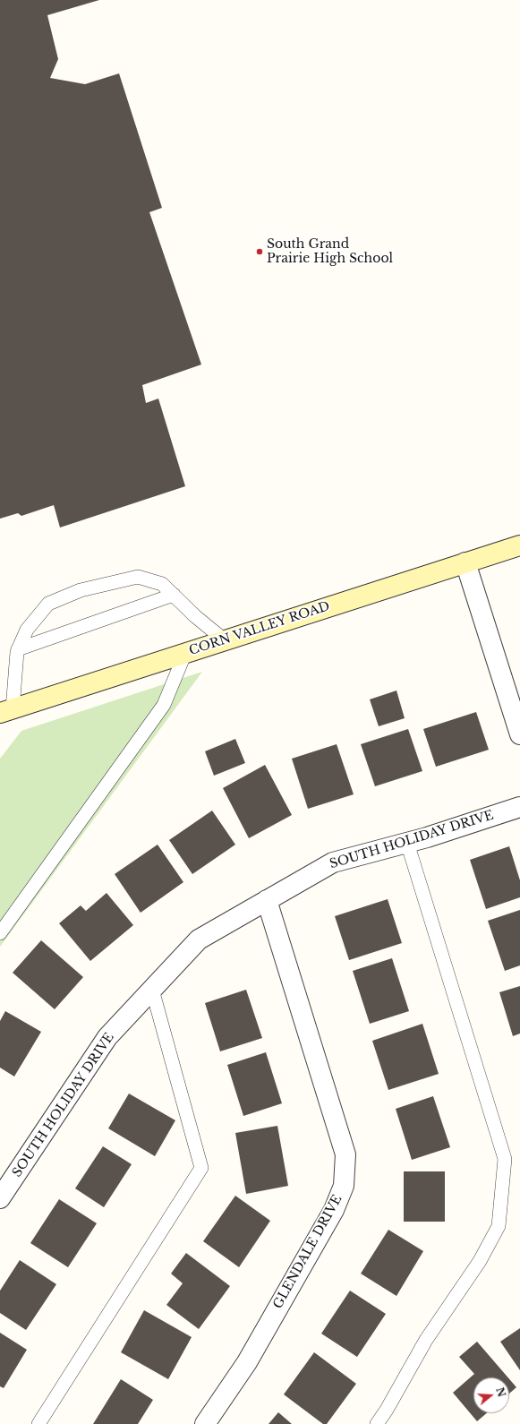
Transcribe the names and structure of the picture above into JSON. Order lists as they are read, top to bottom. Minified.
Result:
{"streets":{"main road":["CORN VALLEY ROAD"],"street":["SOUTH HOLIDAY DRIVE","GLENDALE DRIVE"]},"crossings":[["SOUTH HOLIDAY DRIVE","GLENDALE DRIVE"]],"places":["South Grand Prairie High School"],"north":"right"}
